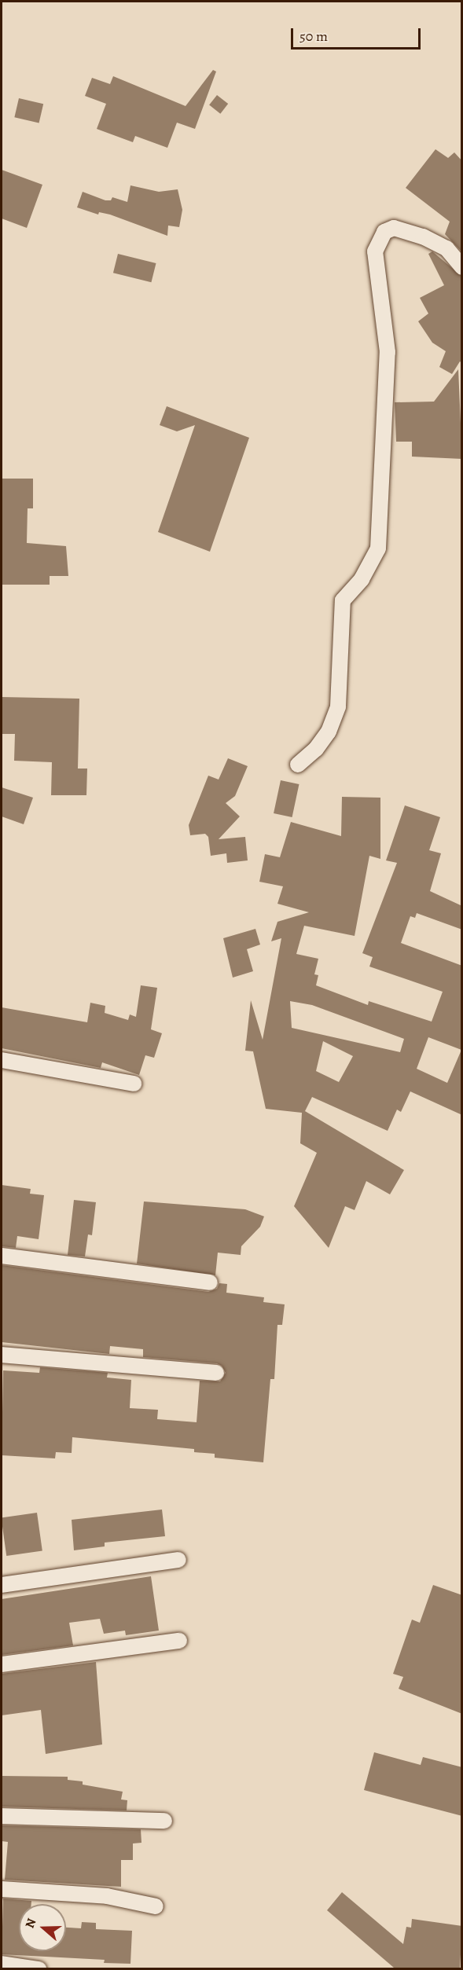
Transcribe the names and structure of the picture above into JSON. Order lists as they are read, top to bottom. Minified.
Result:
{"scale_bar":"50 m","north":"left"}
